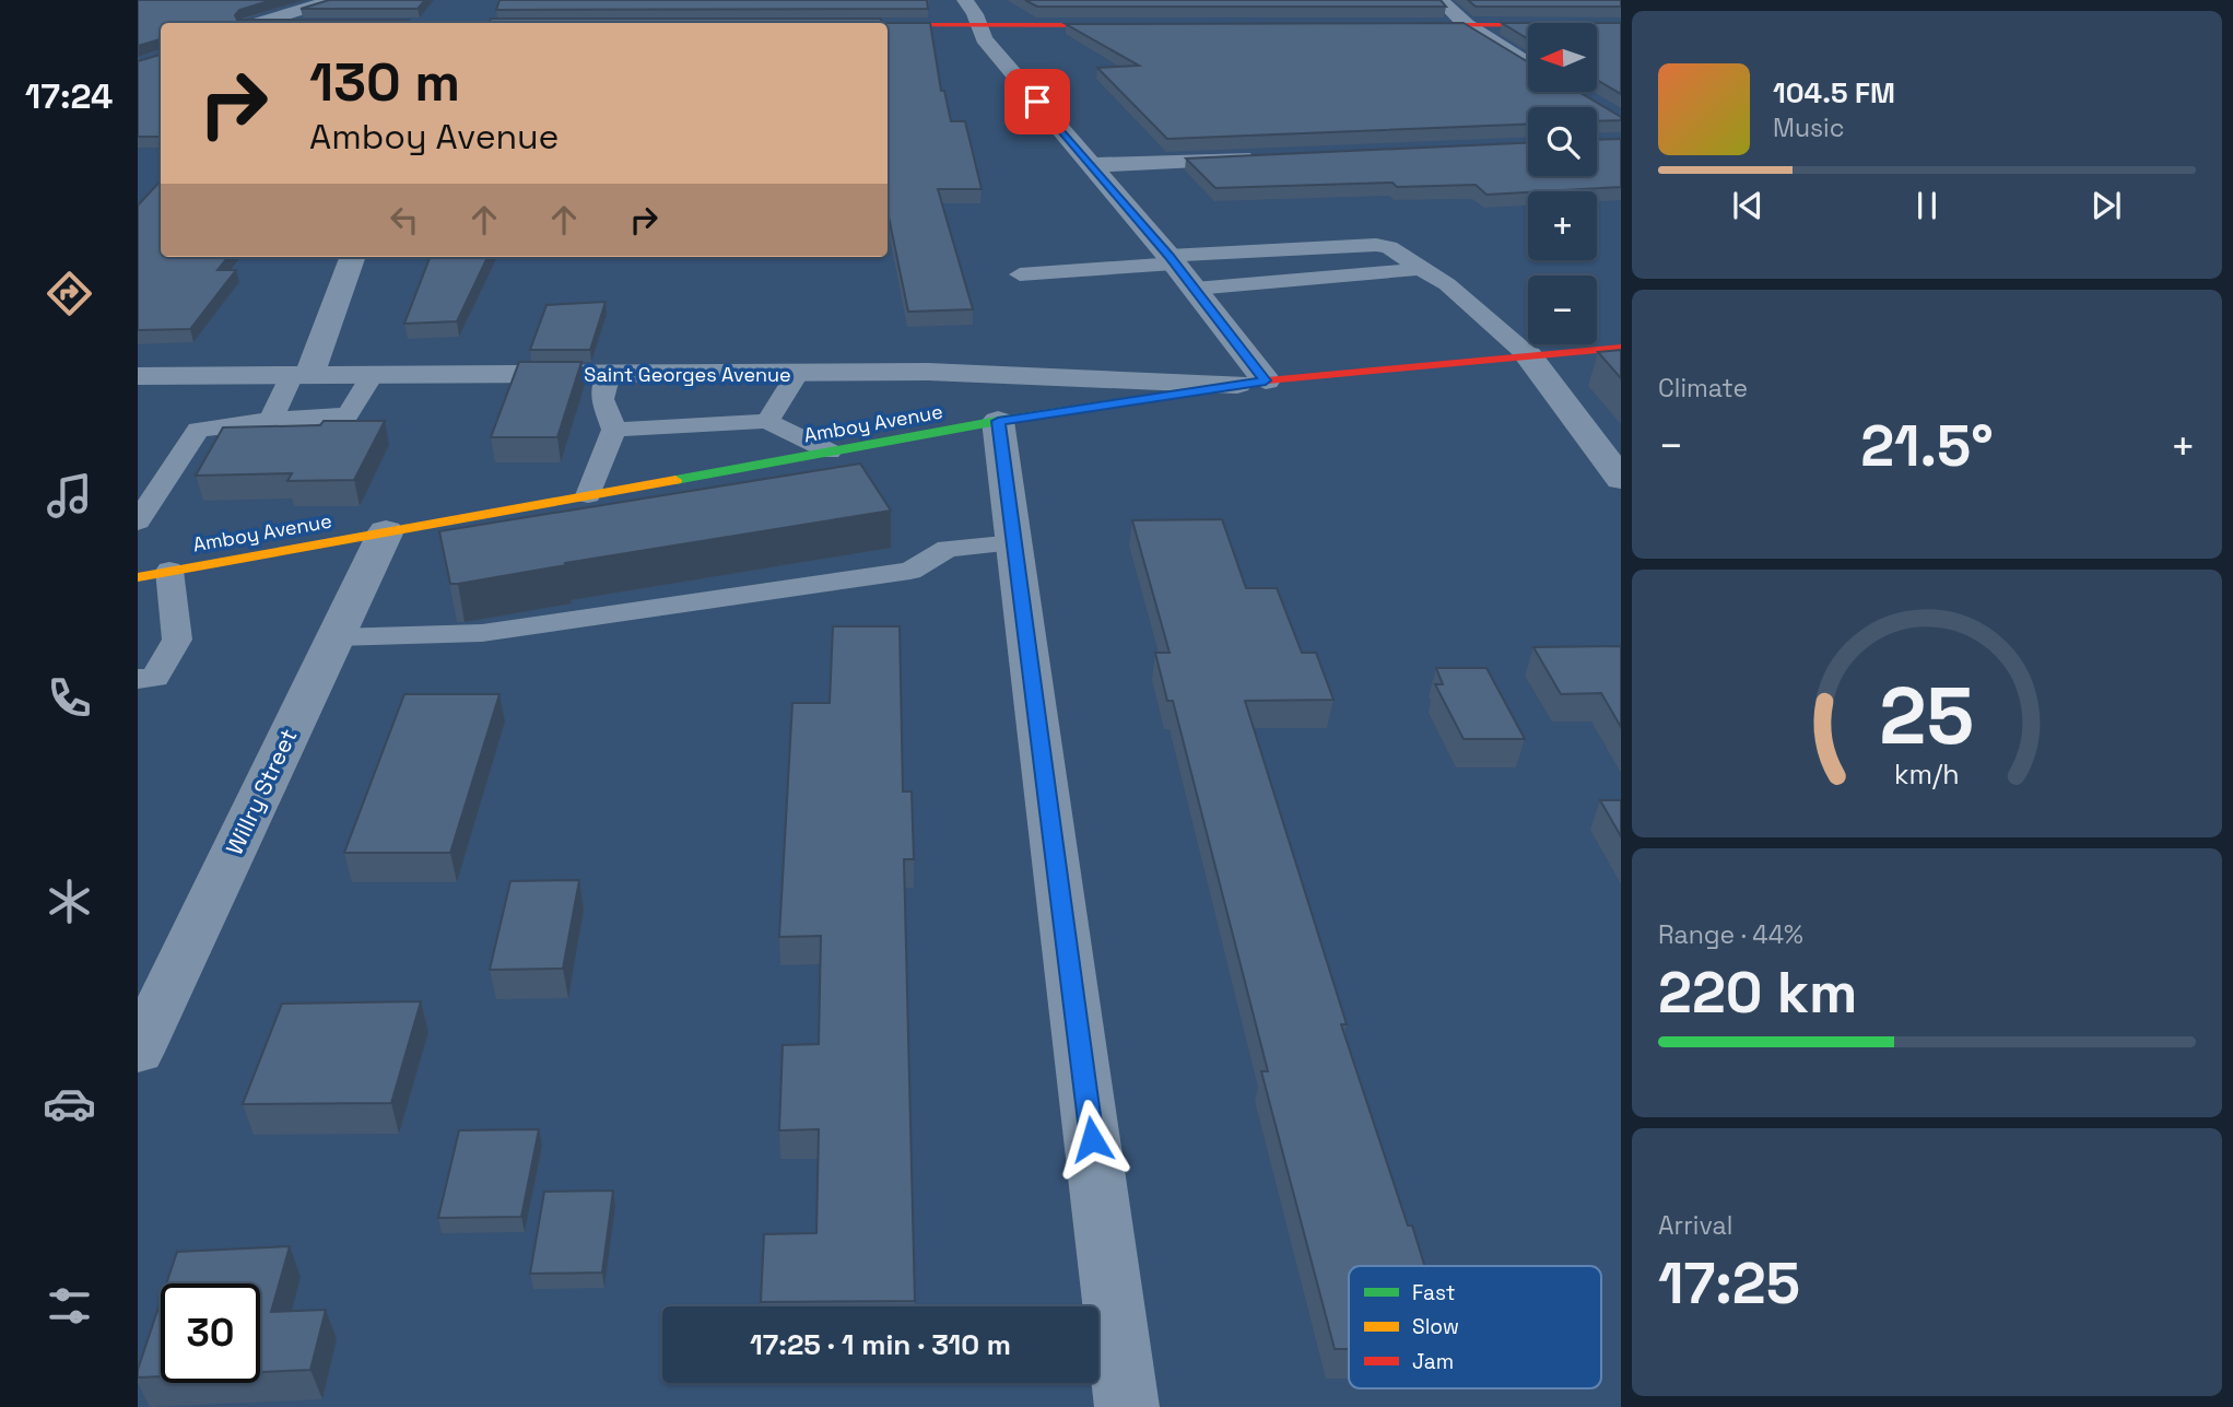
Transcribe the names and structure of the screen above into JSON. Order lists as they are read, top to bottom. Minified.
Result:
{"streets":{"main road":["Amboy Avenue"],"street":["Saint Georges Avenue","Willry Street"]},"crossings":[["Saint Georges Avenue","Amboy Avenue"],["Amboy Avenue","Willry Street"]],"legend":["Fast","Slow","Jam"],"north":"left","page":{"tabs":"17:24","map_buttons":["+","−"],"turn":["130 m","Amboy Avenue"],"song":["104.5 FM","Music"],"tile":["Climate",["Range · 44%","220 km"],["Arrival","17:25"]],"heat":["−","21.5°","+"],"limit":"30","trip":"17:25 · 1 min · 310 m","gauge":["25","km/h"]}}
